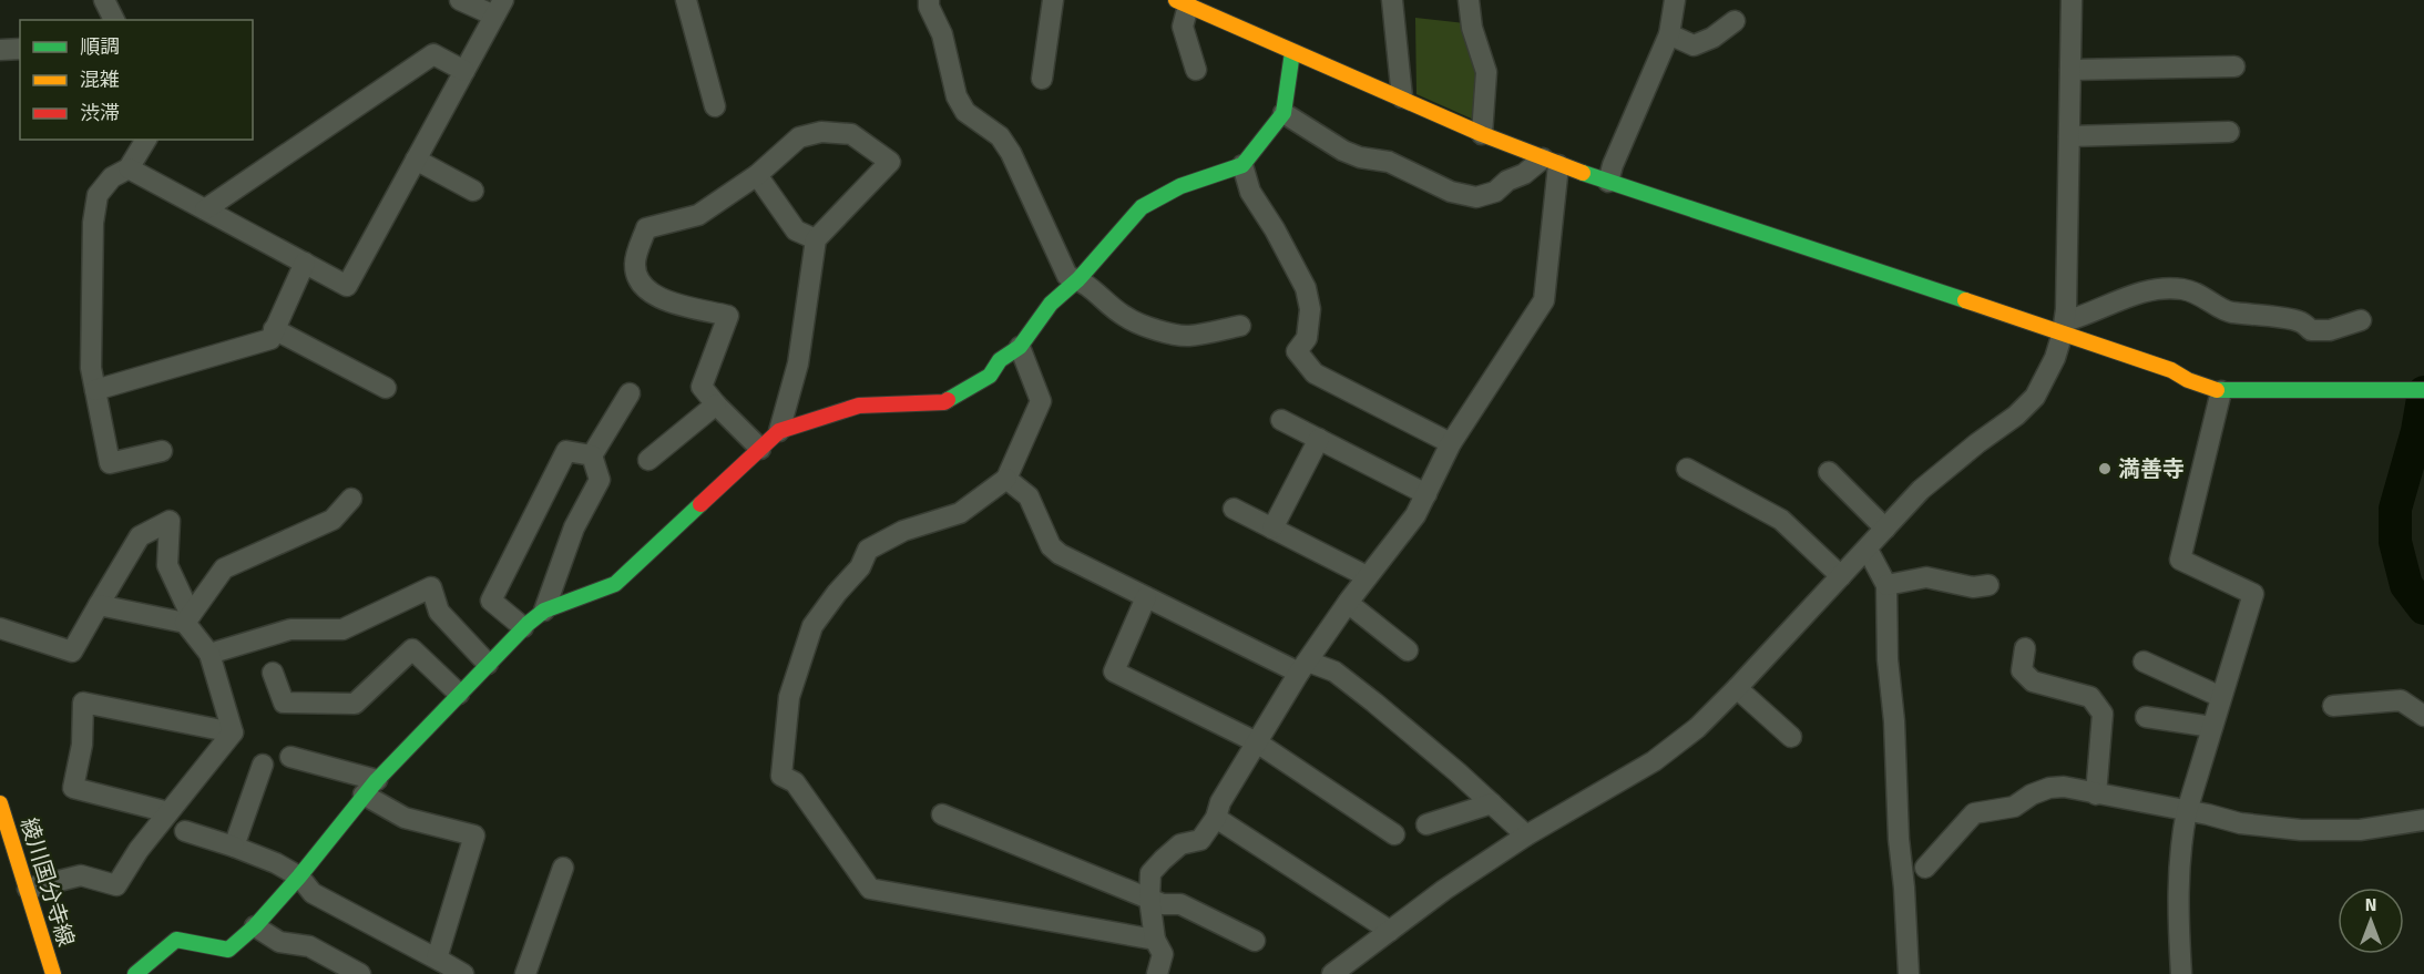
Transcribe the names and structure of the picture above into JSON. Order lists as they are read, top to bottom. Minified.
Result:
{"streets":{"street":["綾川国分寺線"]},"places":["満善寺"],"legend":["順調","混雑","渋滞"],"north":"top"}
